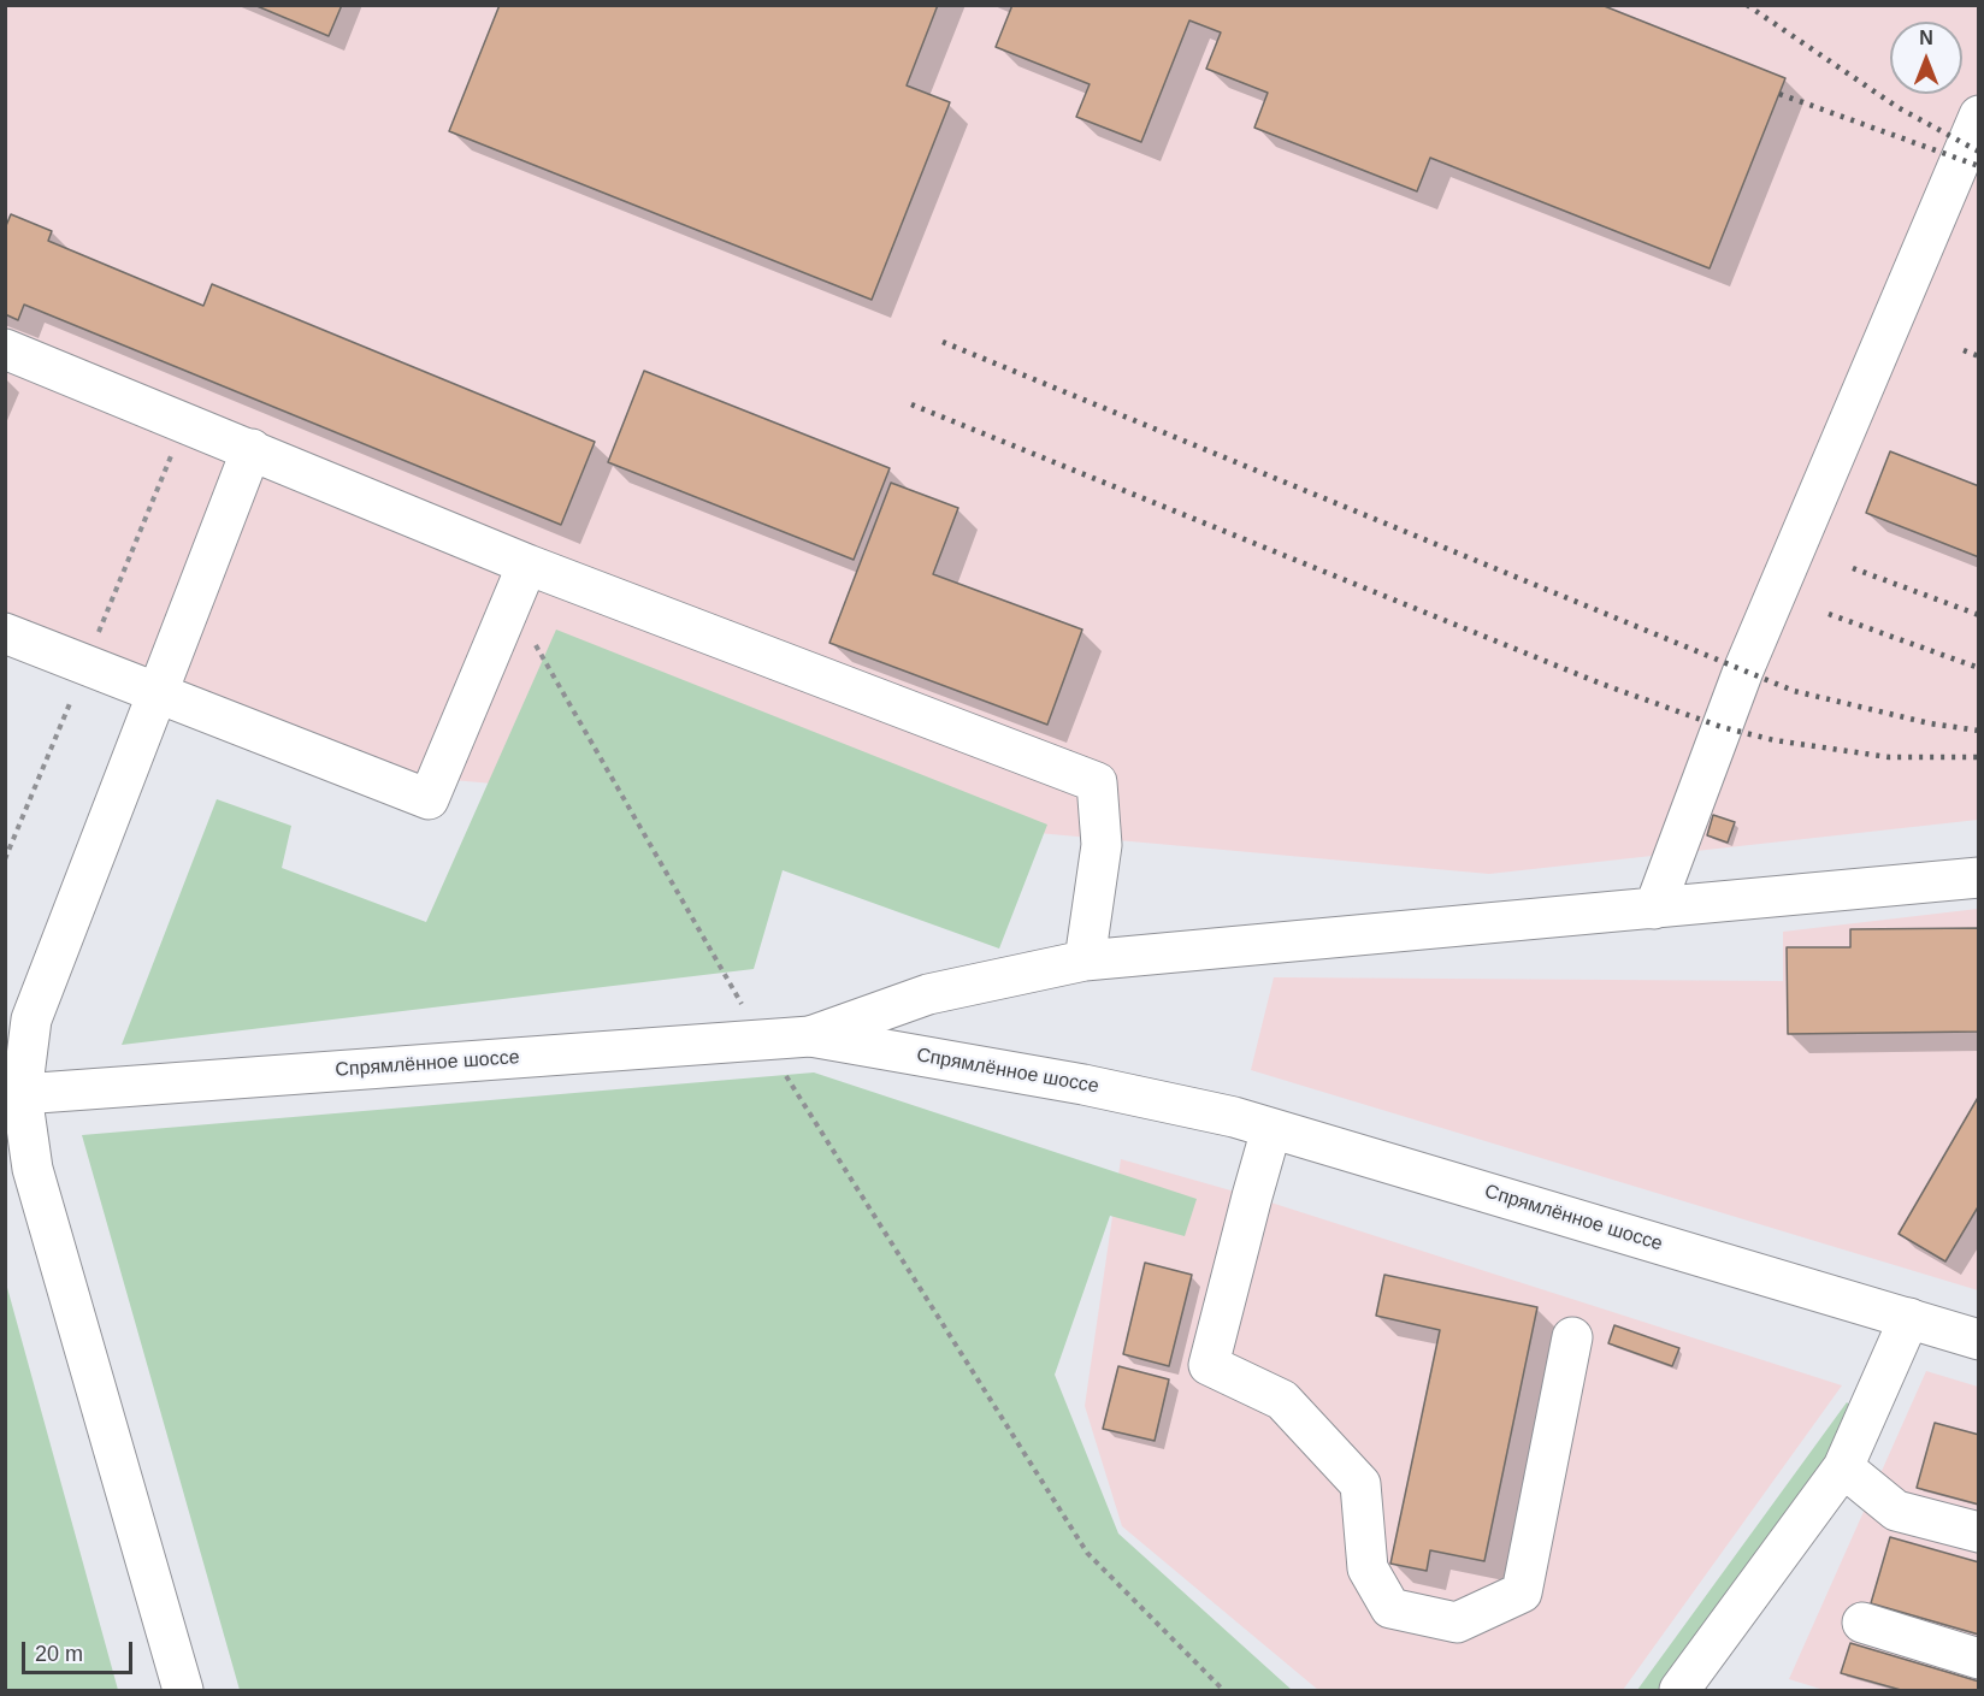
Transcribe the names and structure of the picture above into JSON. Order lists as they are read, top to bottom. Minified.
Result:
{"streets":{"street":["Спрямлённое шоссе"]},"scale_bar":"20 m","north":"top"}
